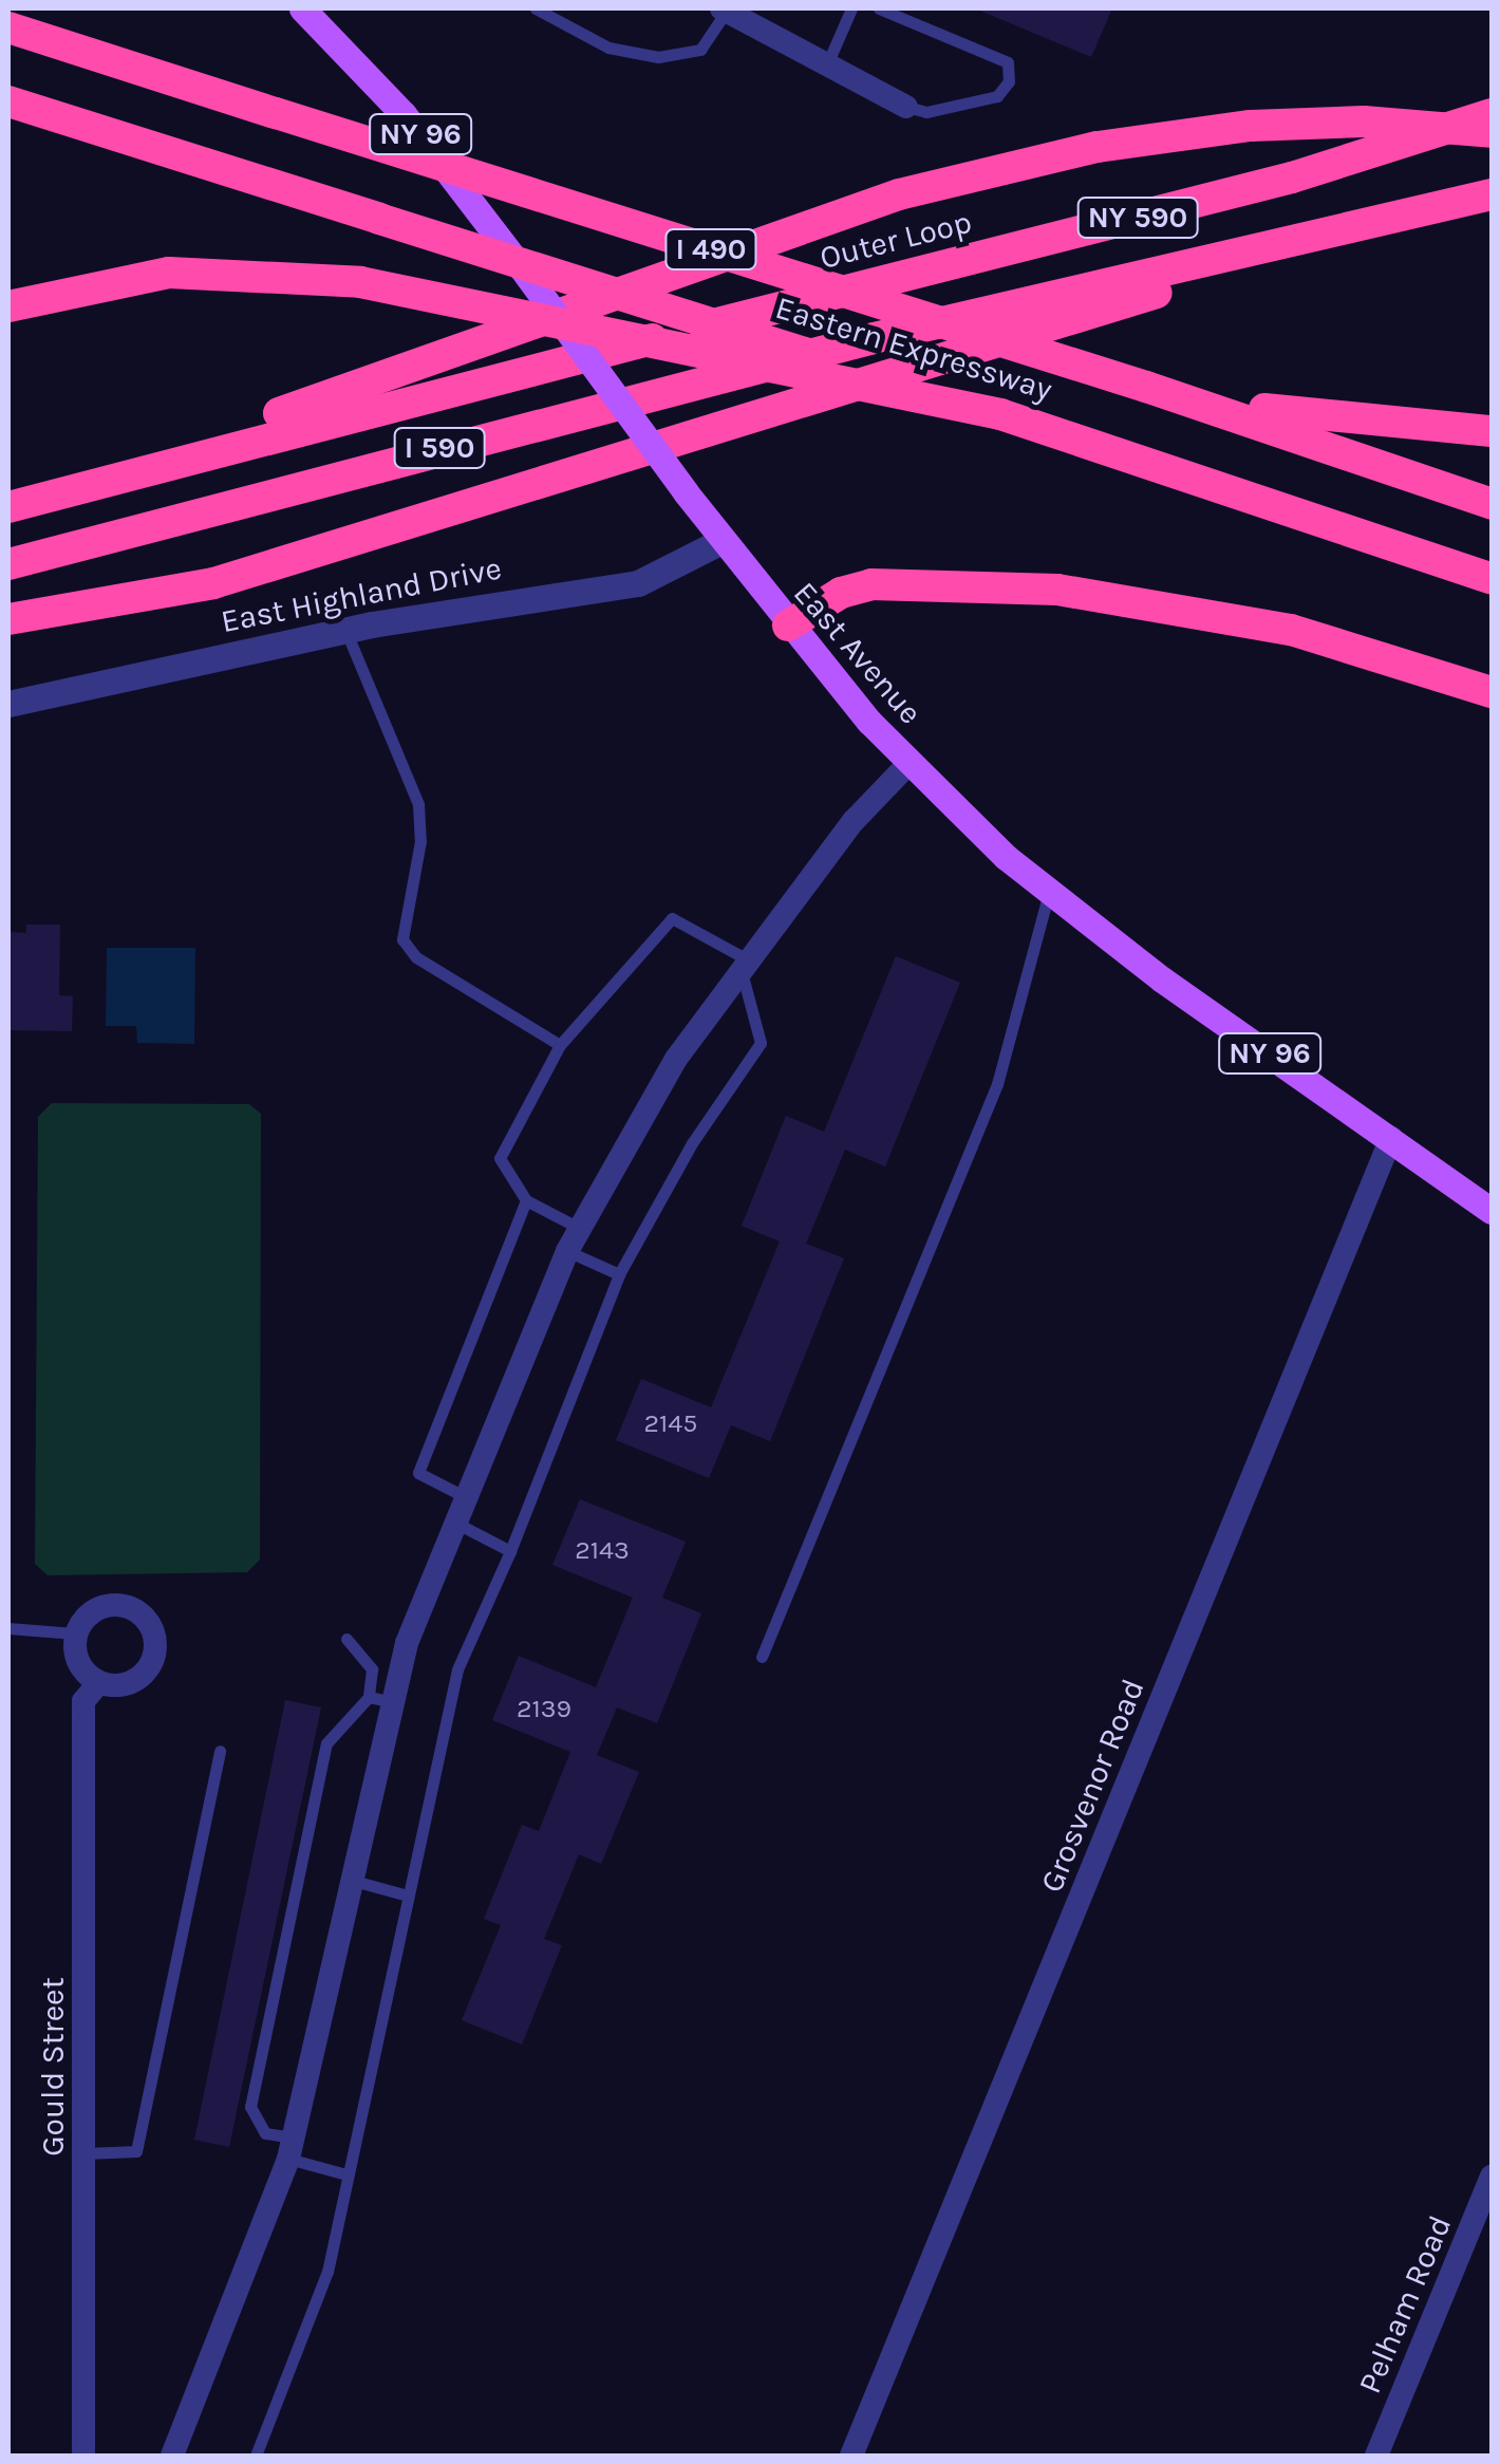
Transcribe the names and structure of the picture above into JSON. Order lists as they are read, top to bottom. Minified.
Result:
{"streets":{"highway":["NY 590","Outer Loop","I 490","Eastern Expressway","I 590"],"main road":["NY 96","East Avenue"],"street":["East Highland Drive","Grosvenor Road","Gould Street","Pelham Road"]},"crossings":[["NY 590","I 590"],["East Highland Drive","East Avenue"],["East Avenue","Grosvenor Road"]],"house_numbers":["2145","2143","2139"]}
